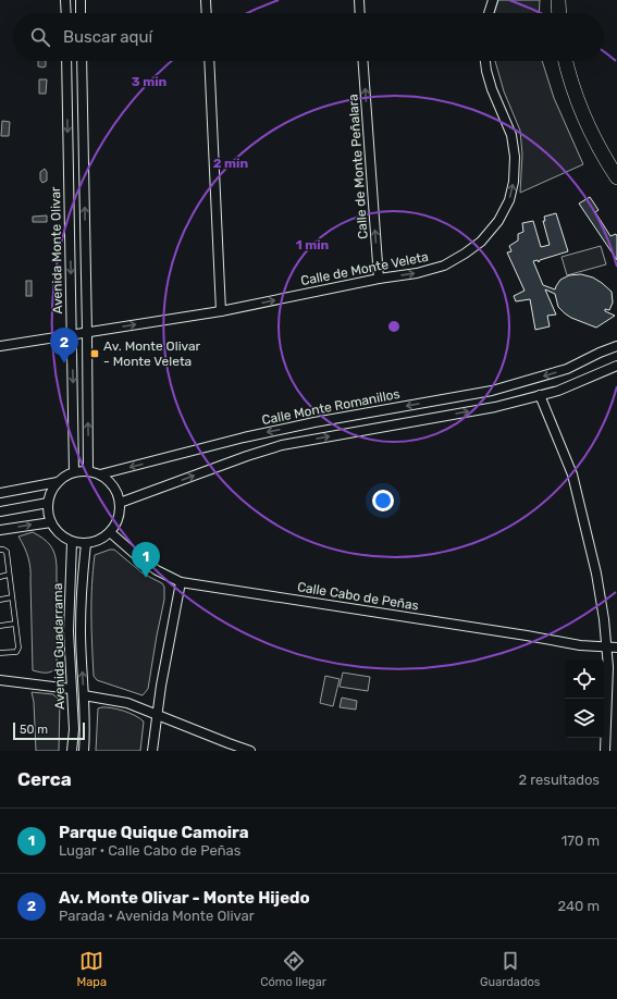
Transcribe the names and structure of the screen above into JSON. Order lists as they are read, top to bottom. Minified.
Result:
{"streets":{"street":["Calle de Monte Peñalara","Avenida Monte Olivar","Calle de Monte Veleta","Calle Monte Romanillos","Calle Cabo de Peñas","Avenida Guadarrama"]},"crossings":[["Calle de Monte Peñalara","Calle de Monte Veleta"],["Avenida Monte Olivar","Calle de Monte Veleta"],["Avenida Monte Olivar","Calle Monte Romanillos"],["Avenida Monte Olivar","Calle Cabo de Peñas"],["Avenida Monte Olivar","Avenida Guadarrama"],["Calle Monte Romanillos","Calle Cabo de Peñas"],["Calle Monte Romanillos","Avenida Guadarrama"],["Calle Cabo de Peñas","Avenida Guadarrama"]],"one_way":["Calle de Monte Peñalara"],"places":{"transit":["Av. Monte Olivar - Monte Veleta"]},"scale_bar":"50 m","page":{"search":"Buscar aquí","pins":["2","1"],"scale":"50 m","heading":["Cerca","2 resultados"],"list":[{"mark":"1","name":"Parque Quique Camoira","note":"Lugar · Calle Cabo de Peñas","value":"170 m"},{"mark":"2","name":"Av. Monte Olivar - Monte Hijedo","note":"Parada · Avenida Monte Olivar","value":"240 m"}],"nav":["Mapa","Cómo llegar","Guardados"]},"rings":["3 min","2 min","1 min"]}
